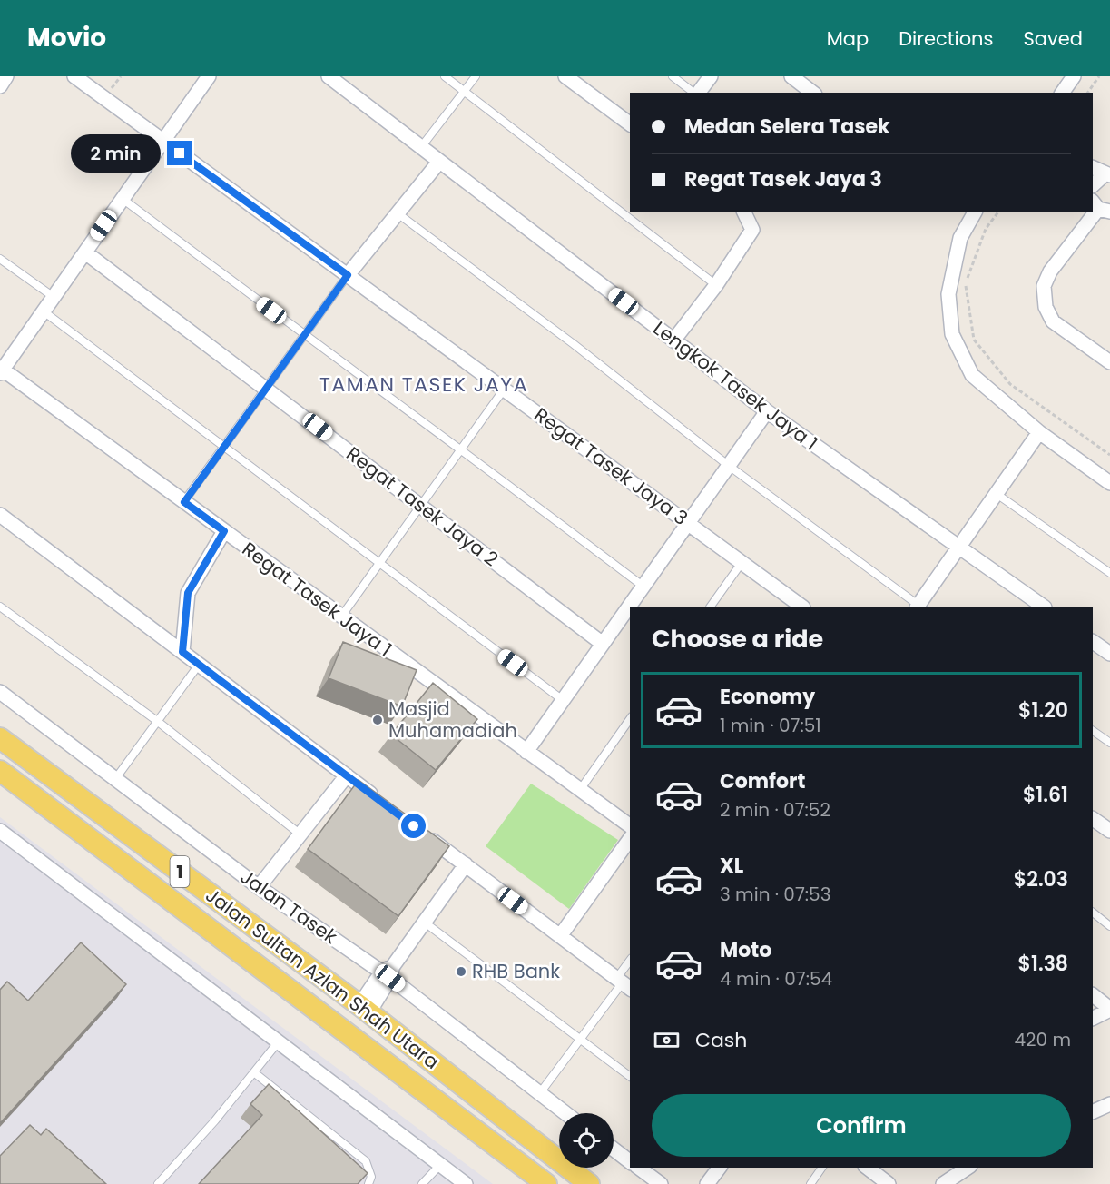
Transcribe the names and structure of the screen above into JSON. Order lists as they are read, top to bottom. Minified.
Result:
{"streets":{"main road":["1","Jalan Sultan Azlan Shah Utara"],"street":["Lengkok Tasek Jaya 1","Regat Tasek Jaya 3","Regat Tasek Jaya 2","Regat Tasek Jaya 1","Jalan Tasek"]},"districts":["TAMAN TASEK JAYA"],"places":["Masjid Muhamadiah","RHB Bank"],"page":{"header":"Movio","nav":["Map","Directions","Saved"],"banner":["Medan Selera Tasek","Regat Tasek Jaya 3"],"bubble":"2 min","heading":"Choose a ride","list":[{"name":"Economy","note":"1 min · 07:51","value":"$1.20"},{"name":"Comfort","note":"2 min · 07:52","value":"$1.61"},{"name":"XL","note":"3 min · 07:53","value":"$2.03"},{"name":"Moto","note":"4 min · 07:54","value":"$1.38"}],"pay":["Cash","420 m"],"buttons":"Confirm"}}
